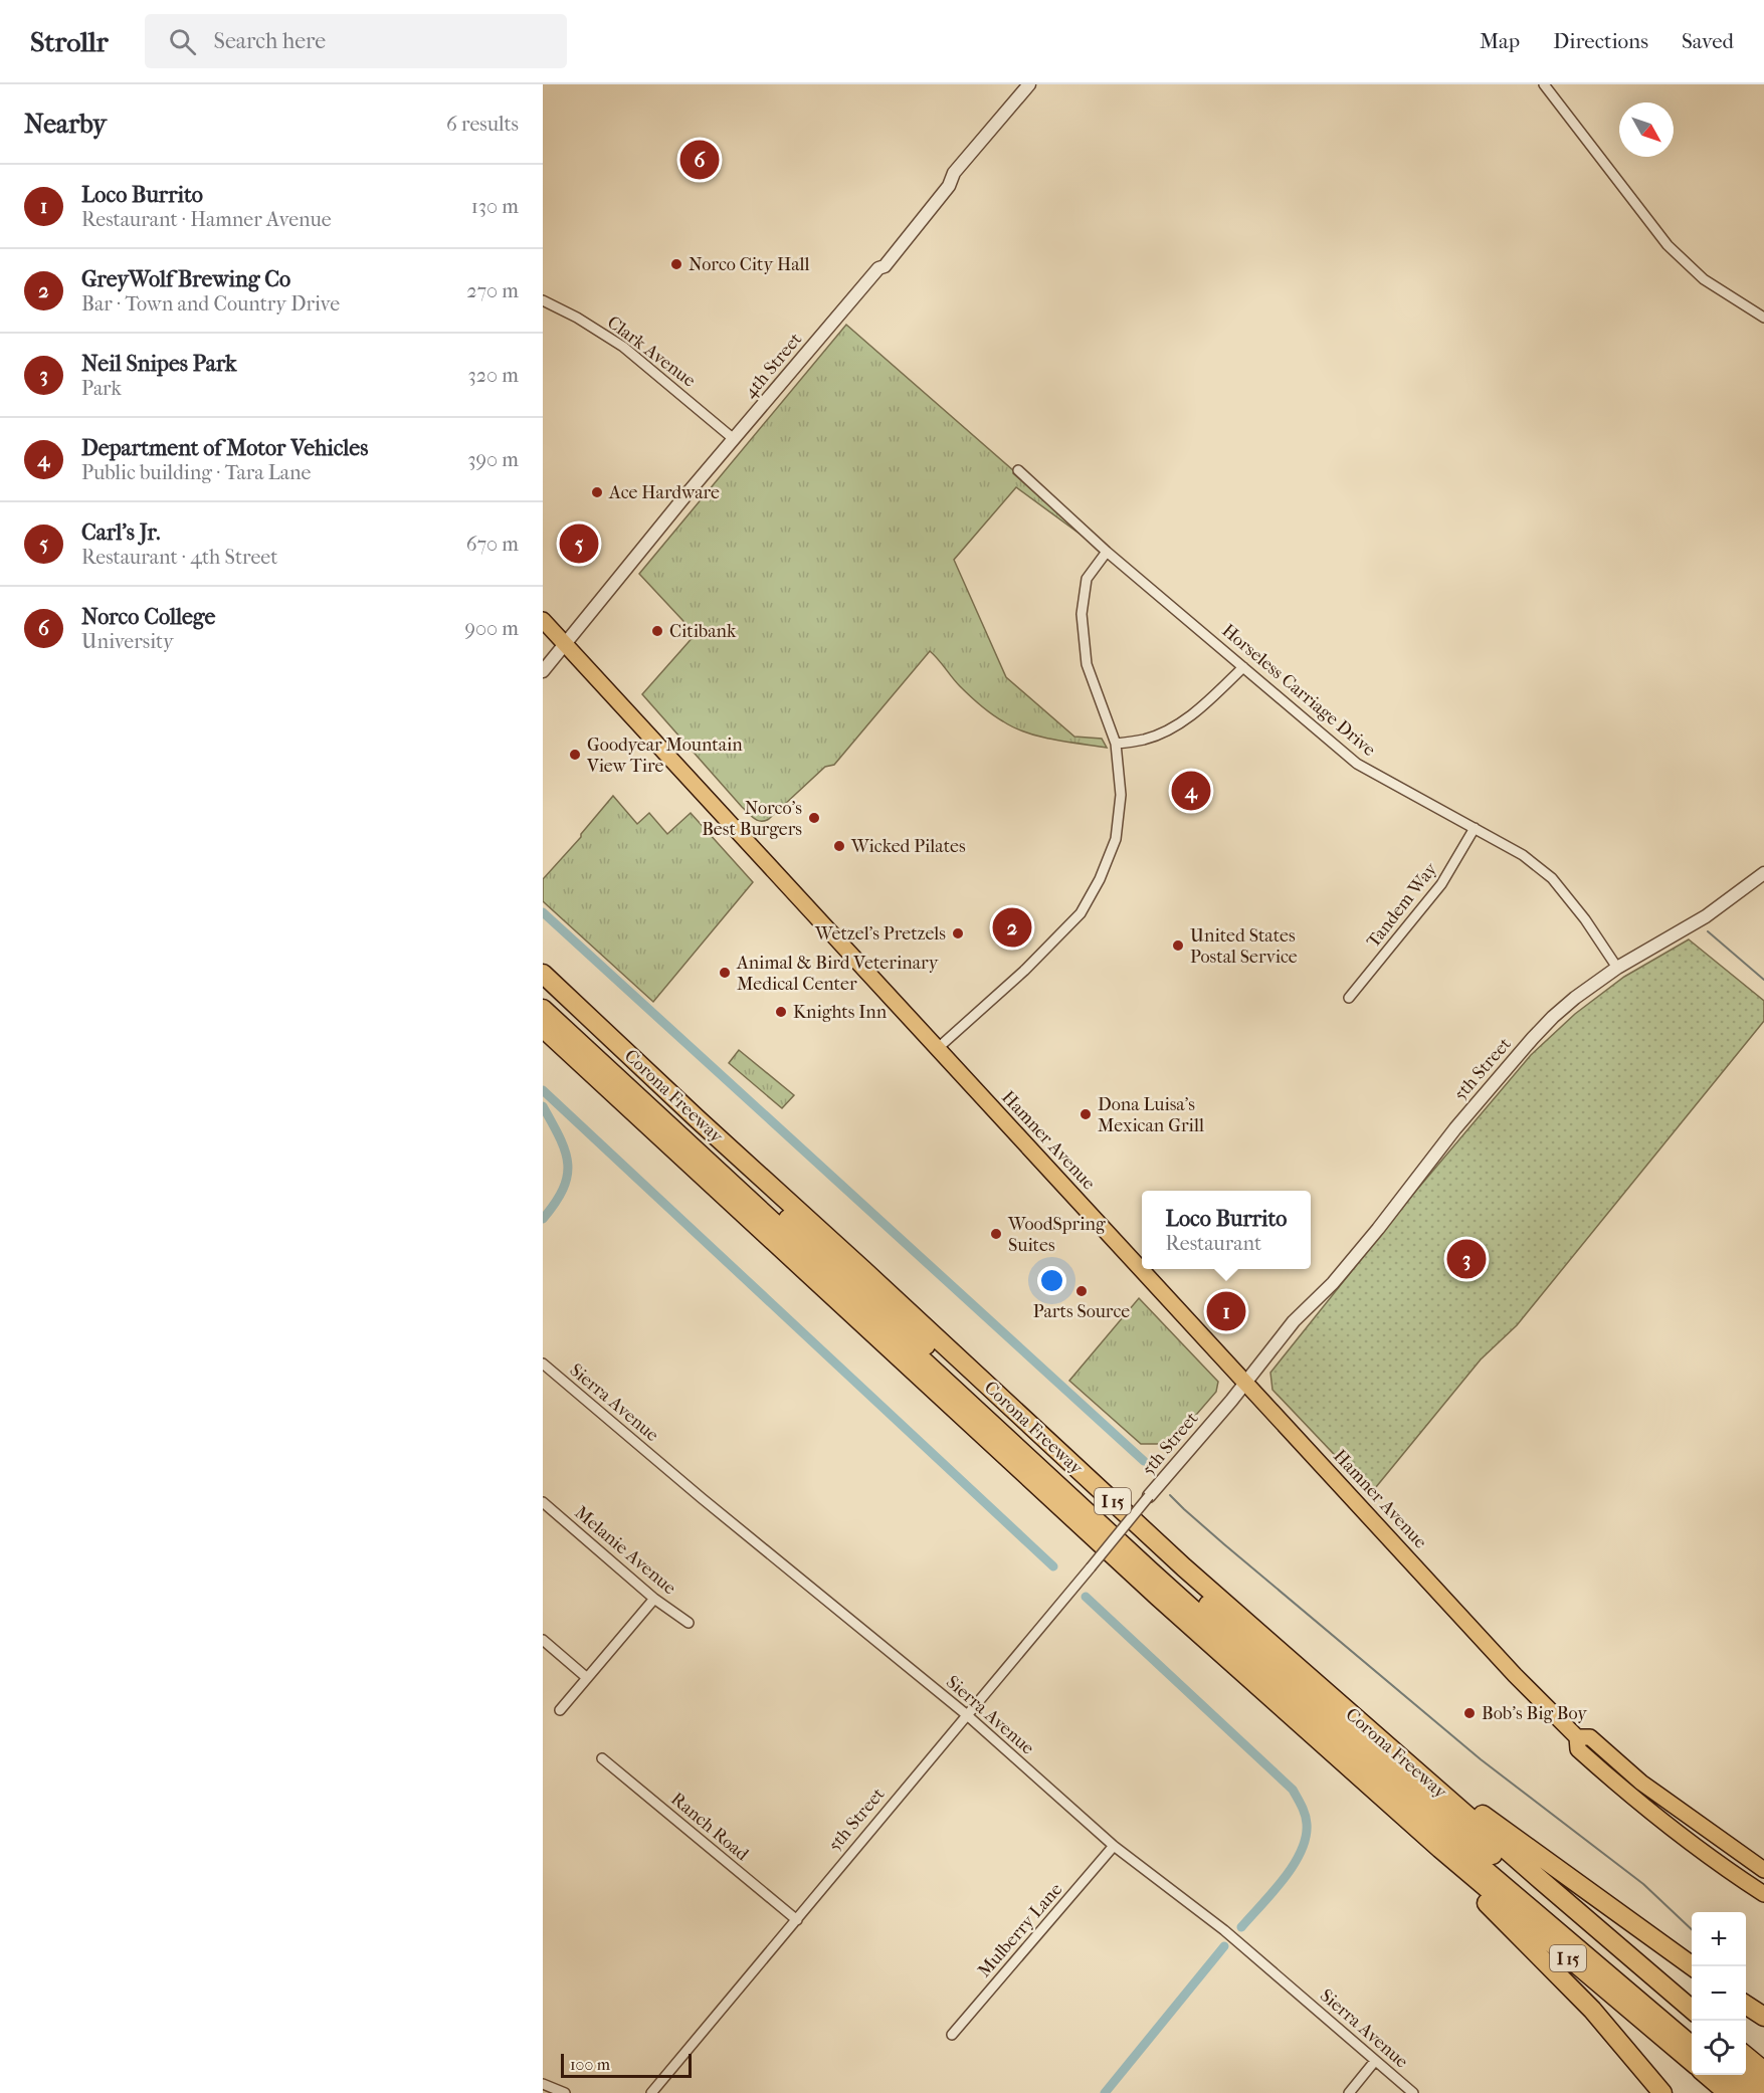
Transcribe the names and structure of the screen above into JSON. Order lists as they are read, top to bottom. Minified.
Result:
{"streets":{"highway":["Corona Freeway","I 15"],"main road":["Hamner Avenue"],"street":["Clark Avenue","4th Street","Horseless Carriage Drive","Tandem Way","5th Street","Sierra Avenue","Melanie Avenue","Ranch Road","Mulberry Lane"]},"crossings":[["Clark Avenue","4th Street"],["4th Street","Hamner Avenue"],["Horseless Carriage Drive","Tandem Way"],["Horseless Carriage Drive","5th Street"],["5th Street","Hamner Avenue"],["5th Street","Sierra Avenue"],["5th Street","Ranch Road"],["Corona Freeway","I 15"],["Sierra Avenue","Mulberry Lane"]],"places":["Norco City Hall","Ace Hardware","Citibank","Goodyear Mountain View Tire","Norco's Best Burgers","Wicked Pilates","Wetzel's Pretzels","United States Postal Service","Animal & Bird Veterinary Medical Center","Knights Inn","Dona Luisa’s Mexican Grill","WoodSpring Suites","Parts Source","Bob's Big Boy"],"scale_bar":"100 m","north":"bottom right","page":{"header":"Strollr","search":"Search here","nav":["Map","Directions","Saved"],"heading":["Nearby","6 results"],"pins":["6","5","4","2","3","1"],"list":[{"mark":"1","name":"Loco Burrito","note":"Restaurant · Hamner Avenue","value":"130 m"},{"mark":"2","name":"GreyWolf Brewing Co","note":"Bar · Town and Country Drive","value":"270 m"},{"mark":"3","name":"Neil Snipes Park","note":"Park","value":"320 m"},{"mark":"4","name":"Department of Motor Vehicles","note":"Public building · Tara Lane","value":"390 m"},{"mark":"5","name":"Carl's Jr.","note":"Restaurant · 4th Street","value":"670 m"},{"mark":"6","name":"Norco College","note":"University","value":"900 m"}],"popup":["Loco Burrito","Restaurant"],"map_buttons":["+","−"],"scale":"100 m"}}
